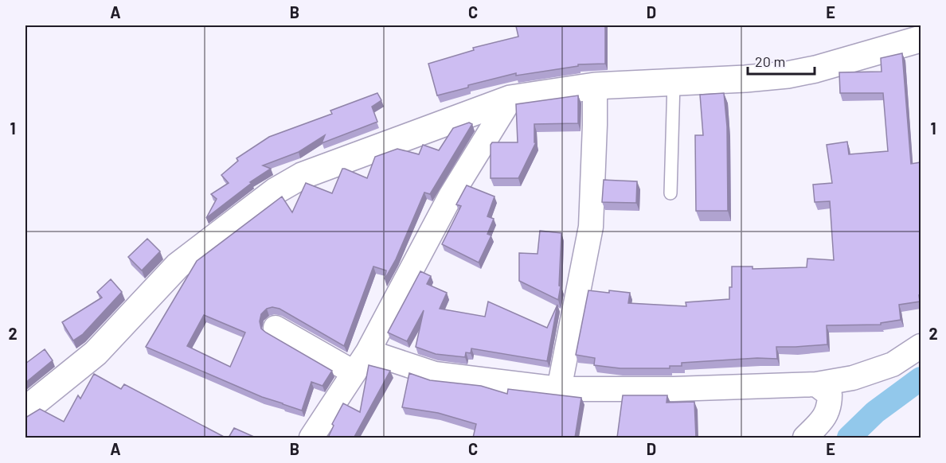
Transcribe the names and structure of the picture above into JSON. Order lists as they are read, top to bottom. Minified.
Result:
{"scale_bar":"20 m","grid":{"columns":["A","B","C","D","E"],"rows":["1","2"]}}
